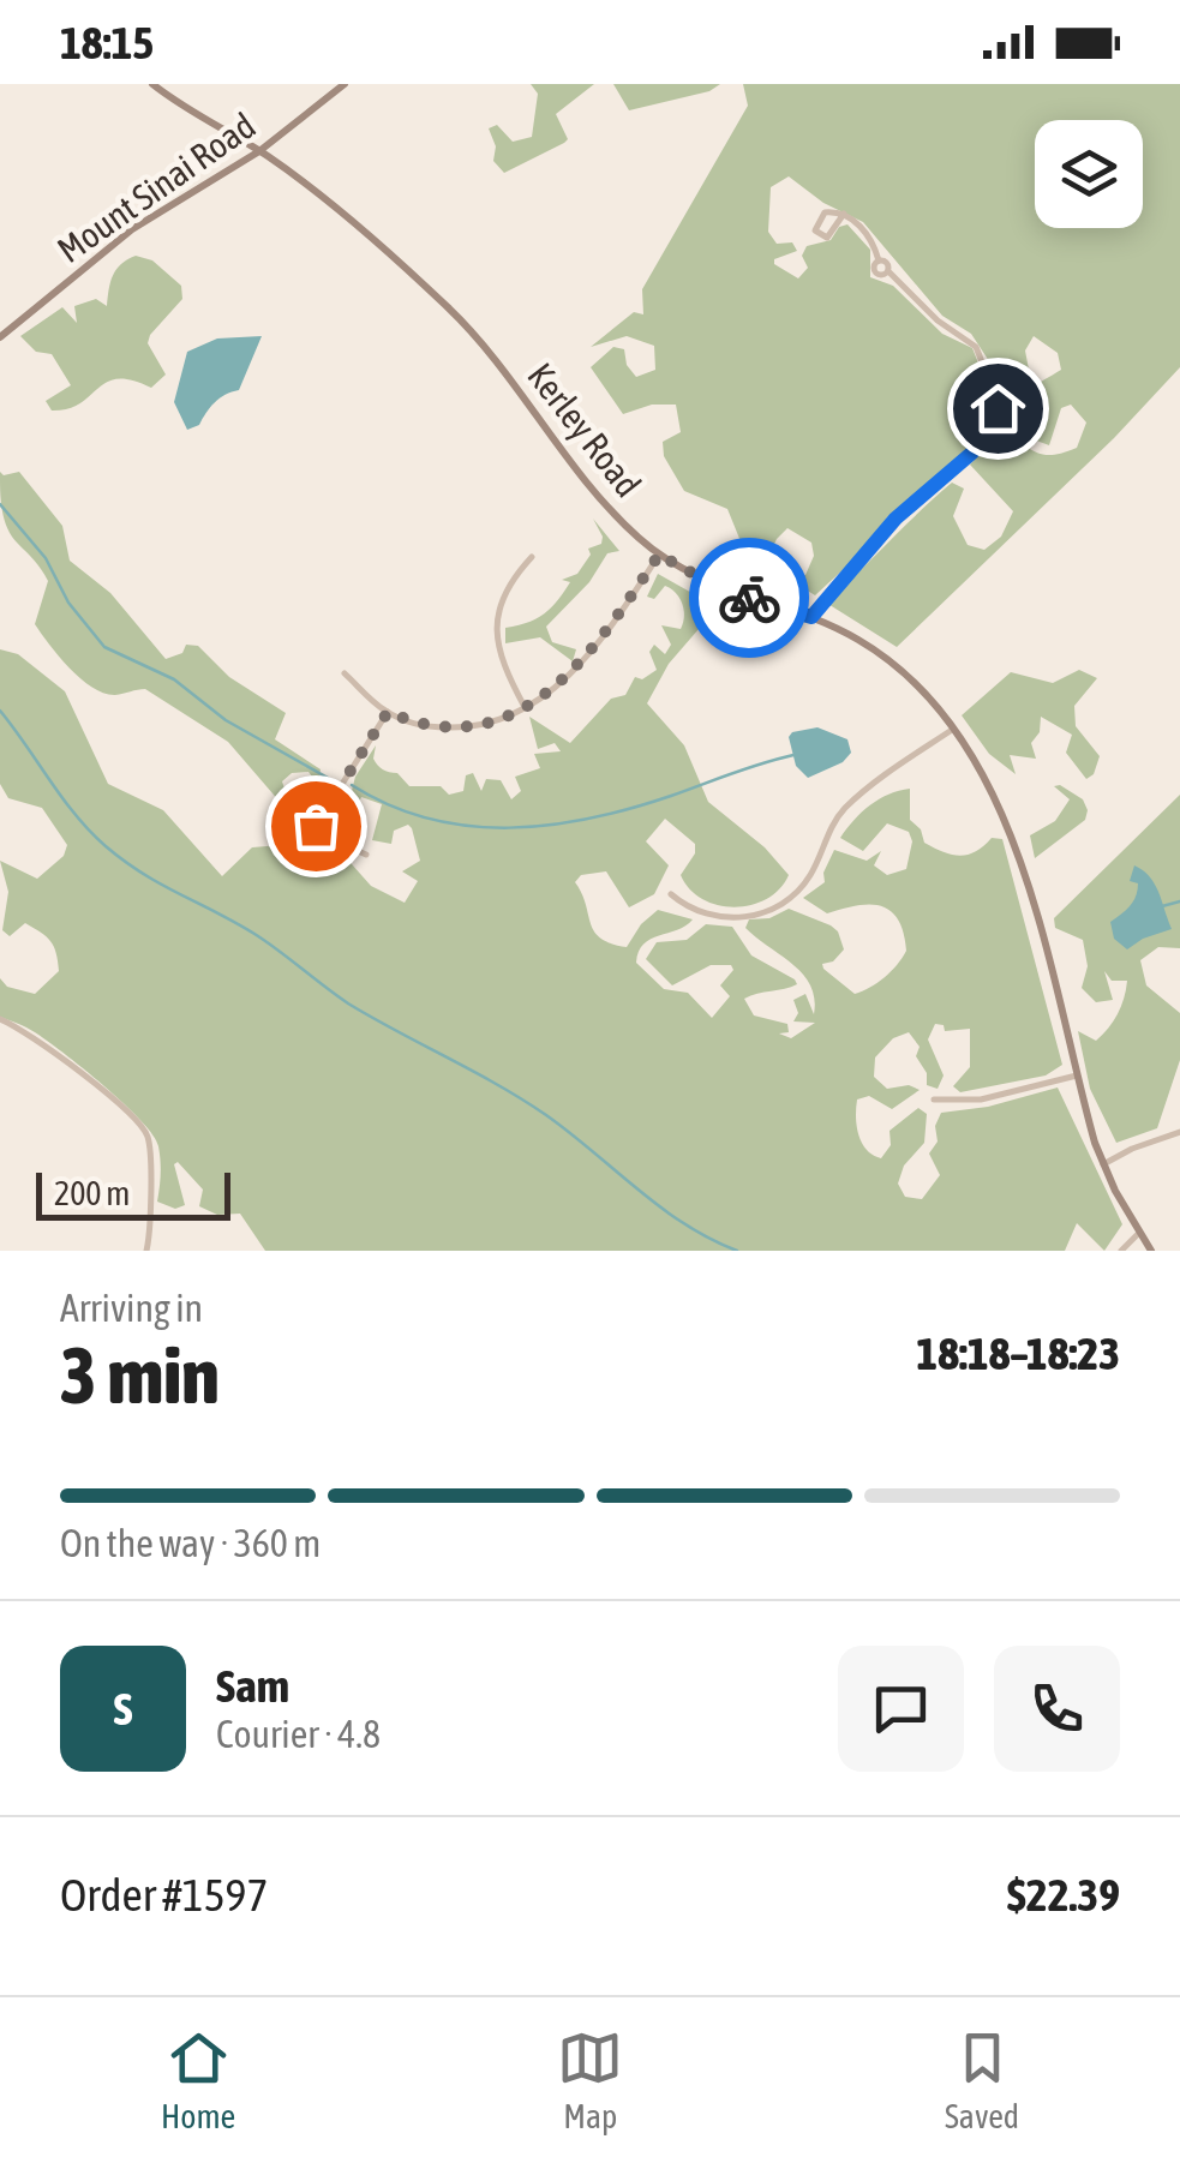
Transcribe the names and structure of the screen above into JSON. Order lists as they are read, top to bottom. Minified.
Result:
{"streets":{"street":["Mount Sinai Road","Kerley Road"]},"crossings":[["Mount Sinai Road","Kerley Road"]],"scale_bar":"200 m","page":{"status":"18:15","scale":"200 m","heading":["3 min","Arriving in","18:18–18:23"],"panel":["Sam","Courier · 4.8","Order #1597","$22.39"],"bar":"On the way · 360 m","round":"S","tabs":["Home","Map","Saved"]}}
